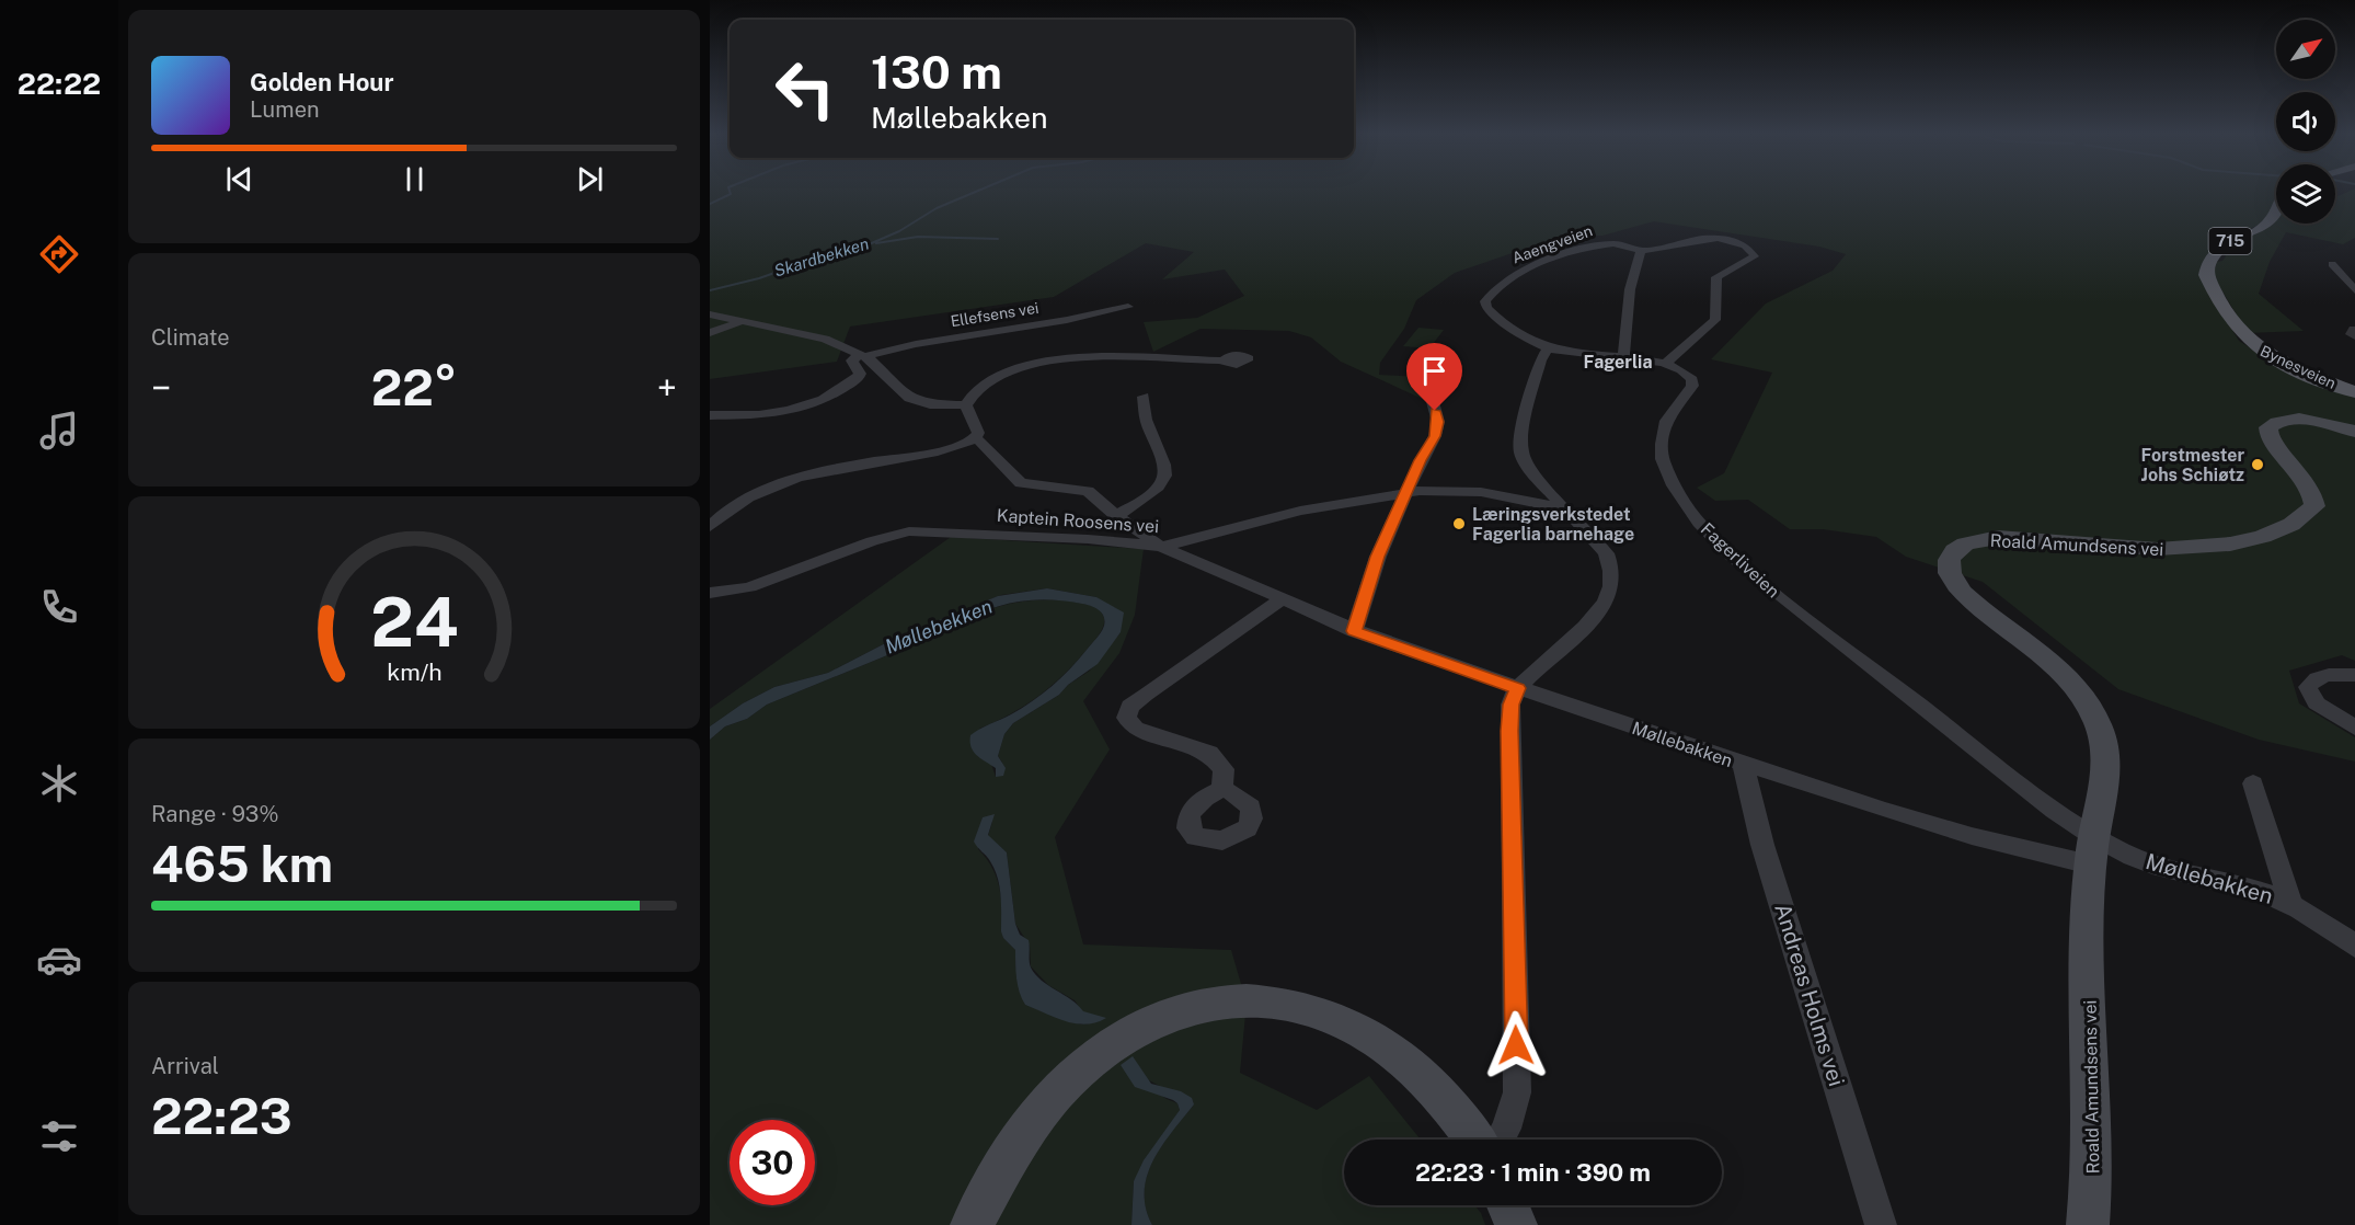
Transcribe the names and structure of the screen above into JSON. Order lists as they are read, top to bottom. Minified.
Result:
{"streets":{"main road":["715","Bynesveien"],"street":["Aaengveien","Ellefsens vei","Kaptein Roosens vei","Roald Amundsens vei","Fagerliveien","Møllebakken","Andreas Holms vei"]},"crossings":[["Aaengveien","Fagerliveien"],["Kaptein Roosens vei","Møllebakken"],["Roald Amundsens vei","Fagerliveien"],["Roald Amundsens vei","Møllebakken"],["Fagerliveien","Møllebakken"],["Møllebakken","Andreas Holms vei"]],"districts":["Fagerlia"],"water":["Skardbekken","Møllebekken"],"places":["Forstmester Johs Schiøtz","Læringsverkstedet Fagerlia barnehage"],"north":"top right","page":{"tabs":"22:22","turn":["130 m","Møllebakken"],"song":["Golden Hour","Lumen"],"tile":["Climate",["Range · 93%","465 km"],["Arrival","22:23"]],"heat":["−","22°","+"],"limit":"30","trip":"22:23 · 1 min · 390 m","gauge":["24","km/h"]}}
